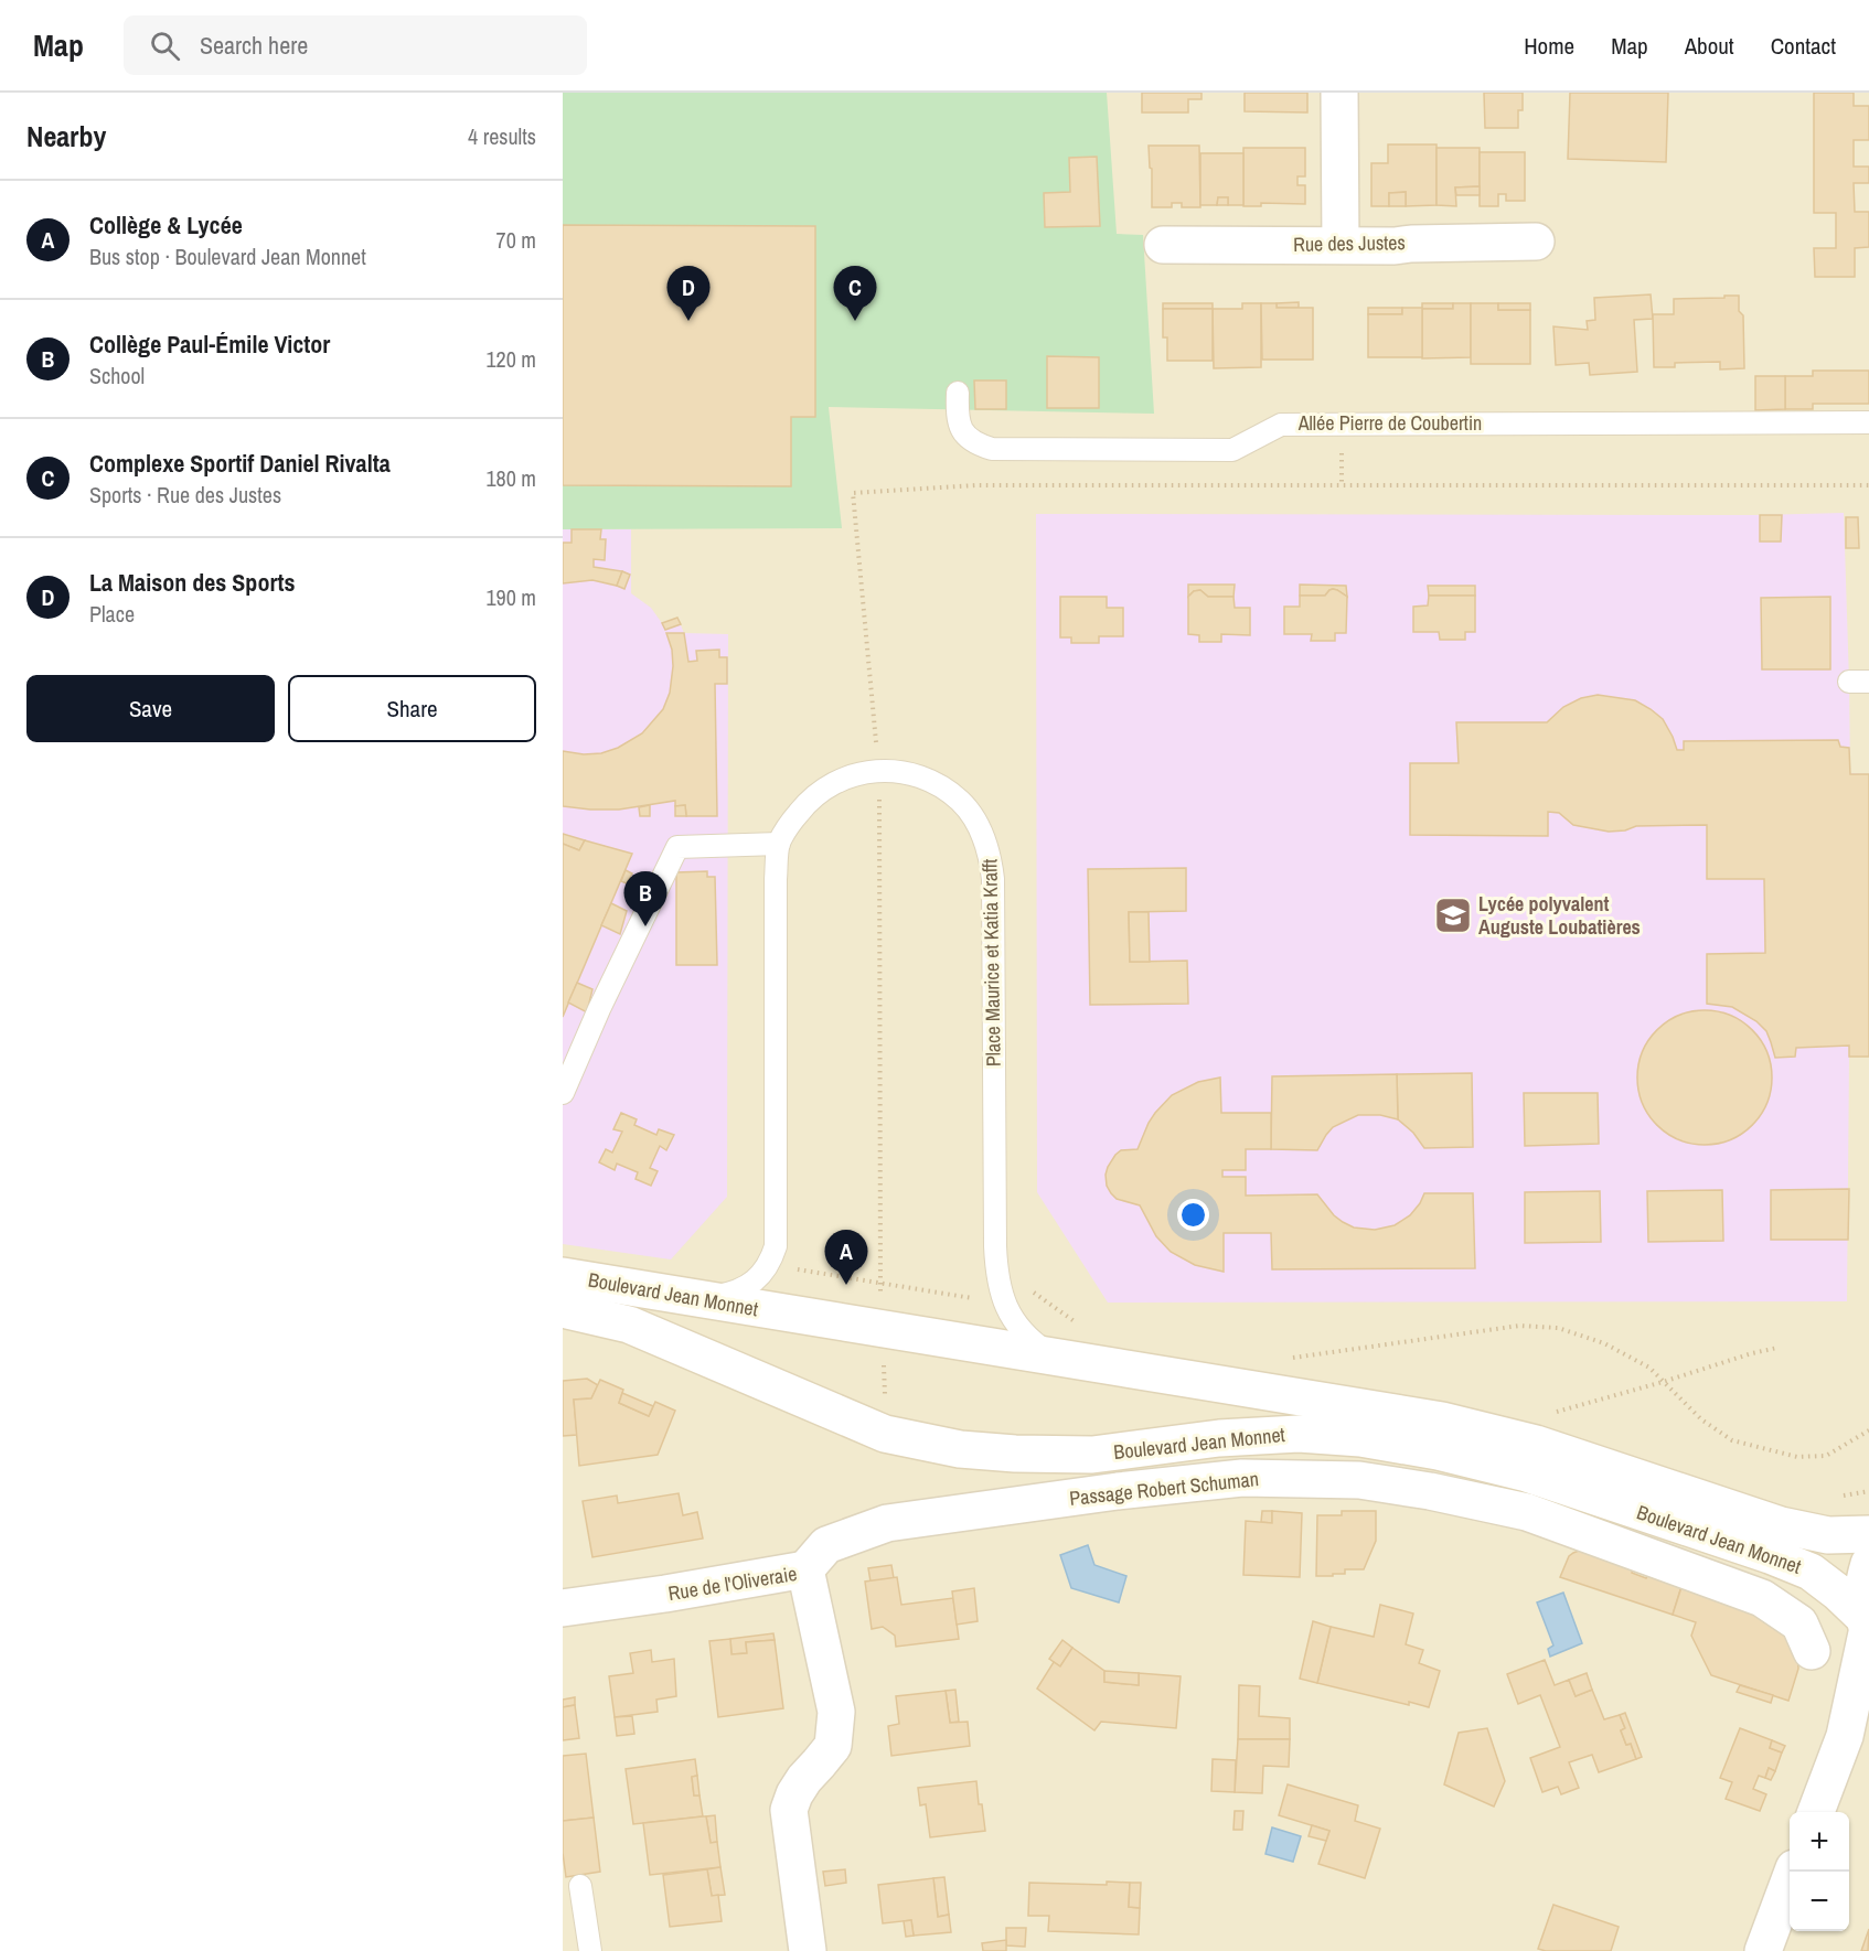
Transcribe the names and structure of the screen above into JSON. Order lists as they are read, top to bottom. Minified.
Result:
{"streets":{"street":["Rue des Justes","Boulevard Jean Monnet","Passage Robert Schuman","Rue de l'Oliveraie"],"lane":["Allée Pierre de Coubertin","Place Maurice et Katia Krafft"]},"crossings":[["Place Maurice et Katia Krafft","Boulevard Jean Monnet"],["Passage Robert Schuman","Rue de l'Oliveraie"]],"places":{"school or university":["Lycée polyvalent Auguste Loubatières"]},"page":{"header":"Map","search":"Search here","nav":["Home","Map","About","Contact"],"heading":["Nearby","4 results"],"list":[{"mark":"A","name":"Collège & Lycée","note":"Bus stop · Boulevard Jean Monnet","value":"70 m"},{"mark":"B","name":"Collège Paul-Émile Victor","note":"School","value":"120 m"},{"mark":"C","name":"Complexe Sportif Daniel Rivalta","note":"Sports · Rue des Justes","value":"180 m"},{"mark":"D","name":"La Maison des Sports","note":"Place","value":"190 m"}],"pins":["C","D","B","A"],"buttons":["Save","Share"],"map_buttons":["+","−"]}}
